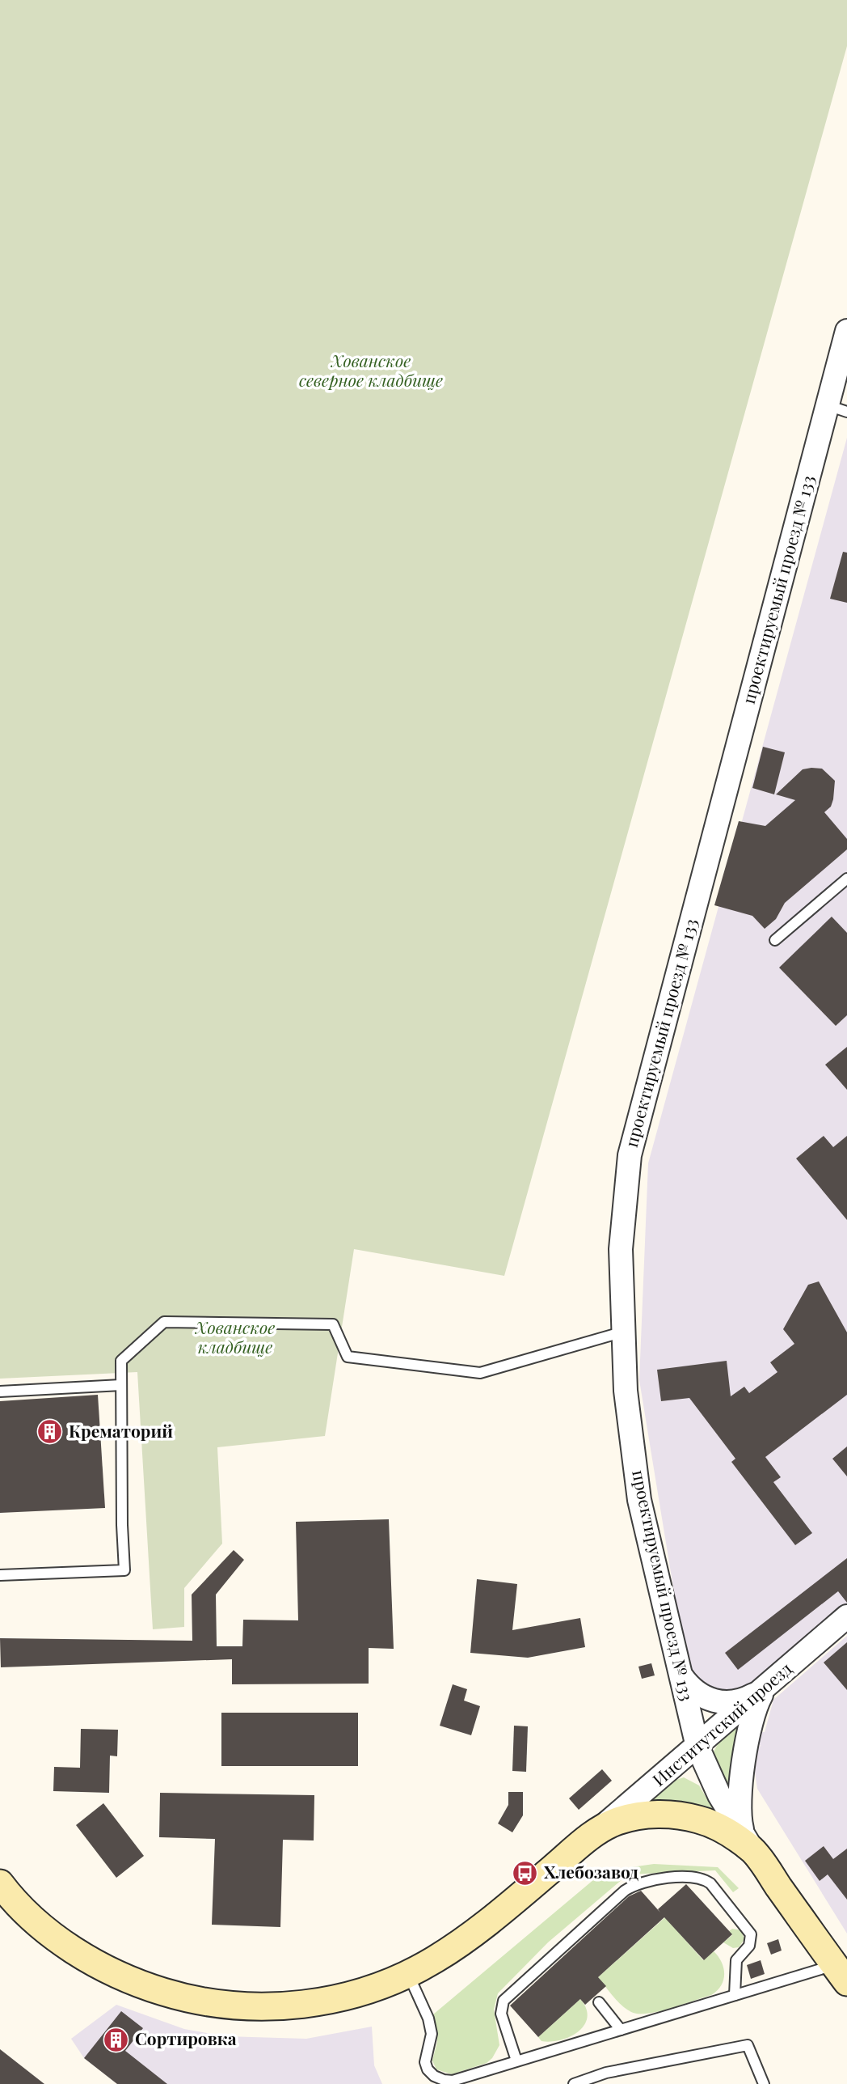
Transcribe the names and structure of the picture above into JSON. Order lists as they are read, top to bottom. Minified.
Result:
{"streets":{"street":["проектируемый проезд № 133","Институтский проезд"]},"crossings":[["проектируемый проезд № 133","Институтский проезд"]],"parks":["Хованское северное кладбище","Хованское кладбище"],"places":{"building":["Крематорий","Сортировка"],"bus stop":["Хлебозавод"]}}
